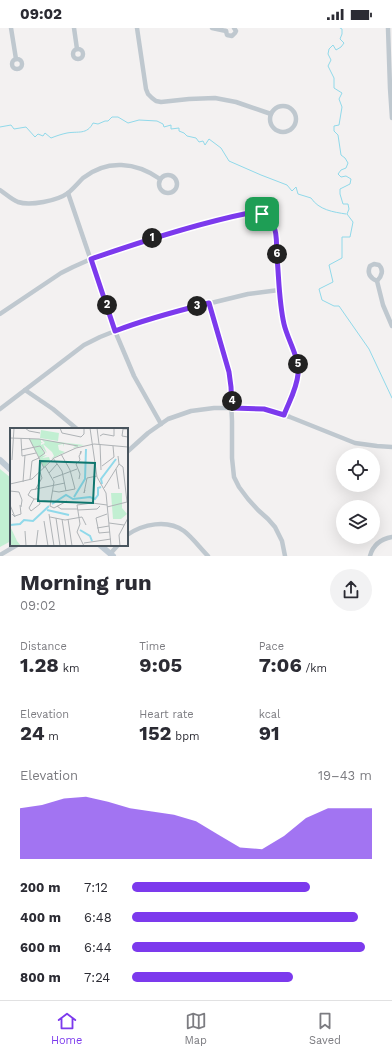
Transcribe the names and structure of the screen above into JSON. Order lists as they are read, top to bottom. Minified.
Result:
{"page":{"status":"09:02","pins":["1","6","2","3","5","4"],"heading":["Morning run","09:02"],"stats":[["Distance","1.28 km"],["Time","9:05"],["Pace","7:06 /km"],["Elevation","24 m"],["Heart rate","152 bpm"],["kcal","91"]],"chart":["Elevation","19–43 m"],"list":[{"name":"200 m","note":"7:12"},{"name":"400 m","note":"6:48"},{"name":"600 m","note":"6:44"},{"name":"800 m","note":"7:24"}],"tabs":["Home","Map","Saved"]}}
